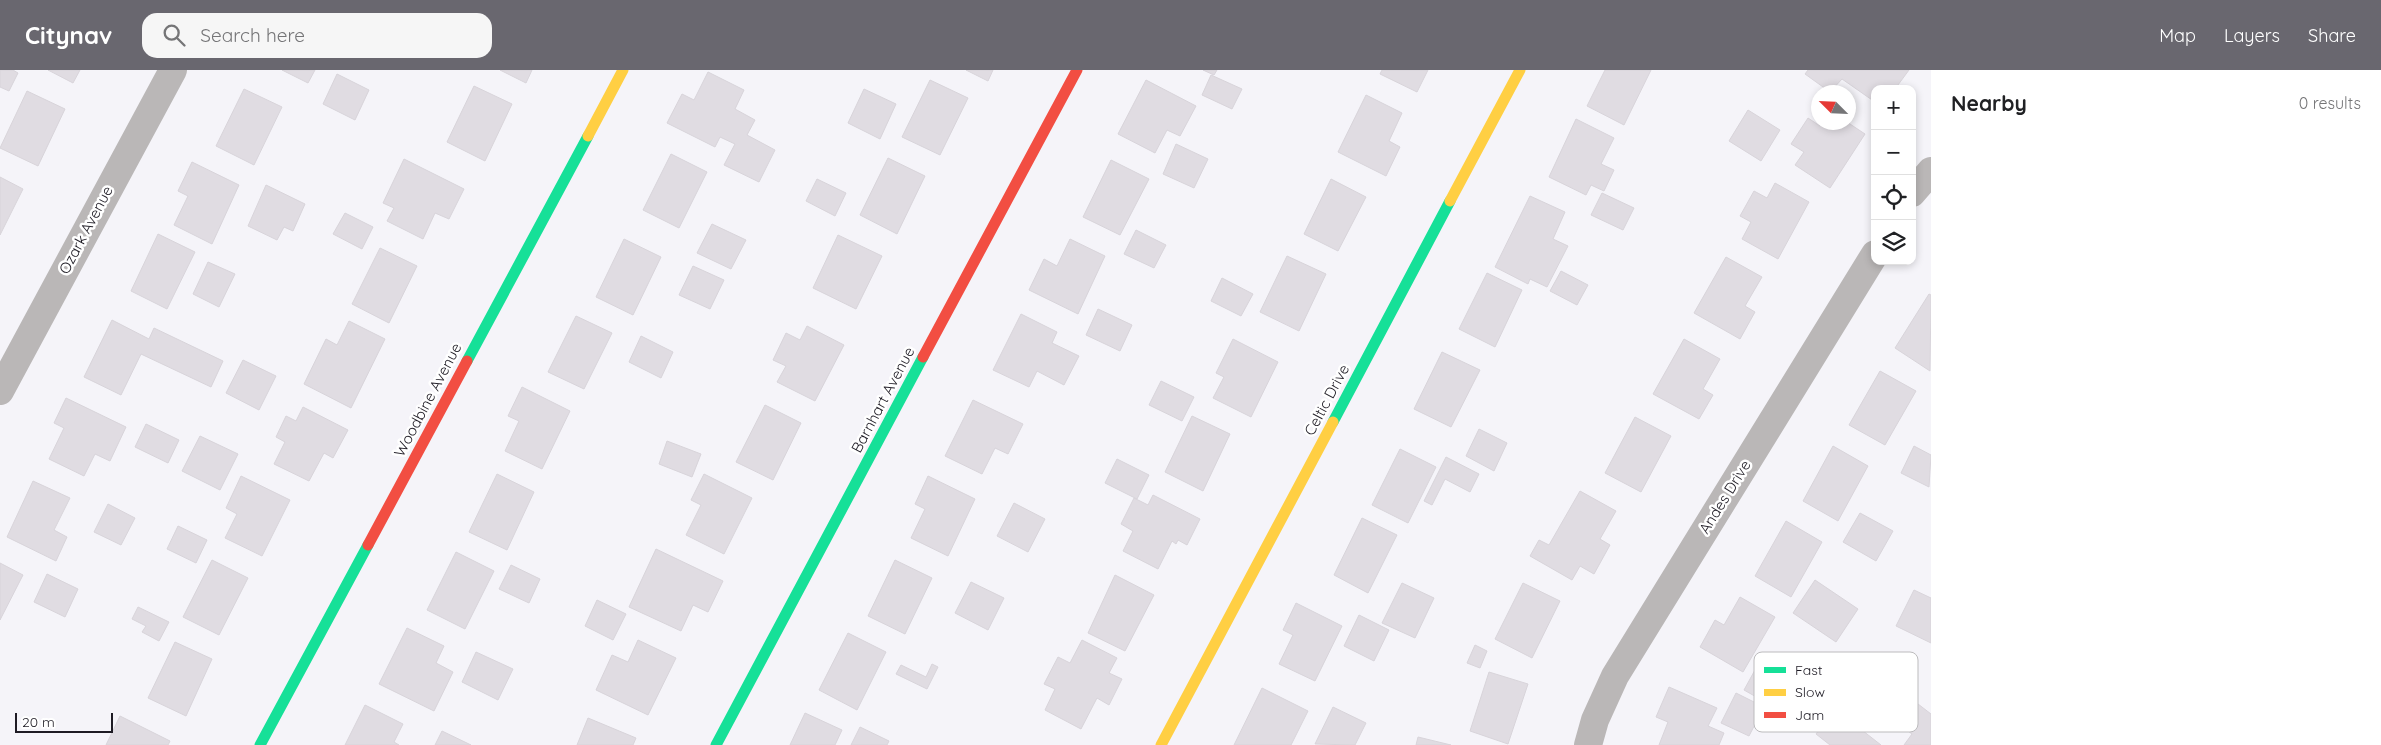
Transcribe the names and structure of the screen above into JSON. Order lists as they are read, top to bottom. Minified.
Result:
{"streets":{"street":["Ozark Avenue","Woodbine Avenue","Barnhart Avenue","Celtic Drive","Andes Drive"]},"legend":["Fast","Slow","Jam"],"scale_bar":"20 m","north":"top left","page":{"header":"Citynav","search":"Search here","nav":["Map","Layers","Share"],"heading":["Nearby","0 results"],"map_buttons":["+","−"],"scale":"20 m"}}
